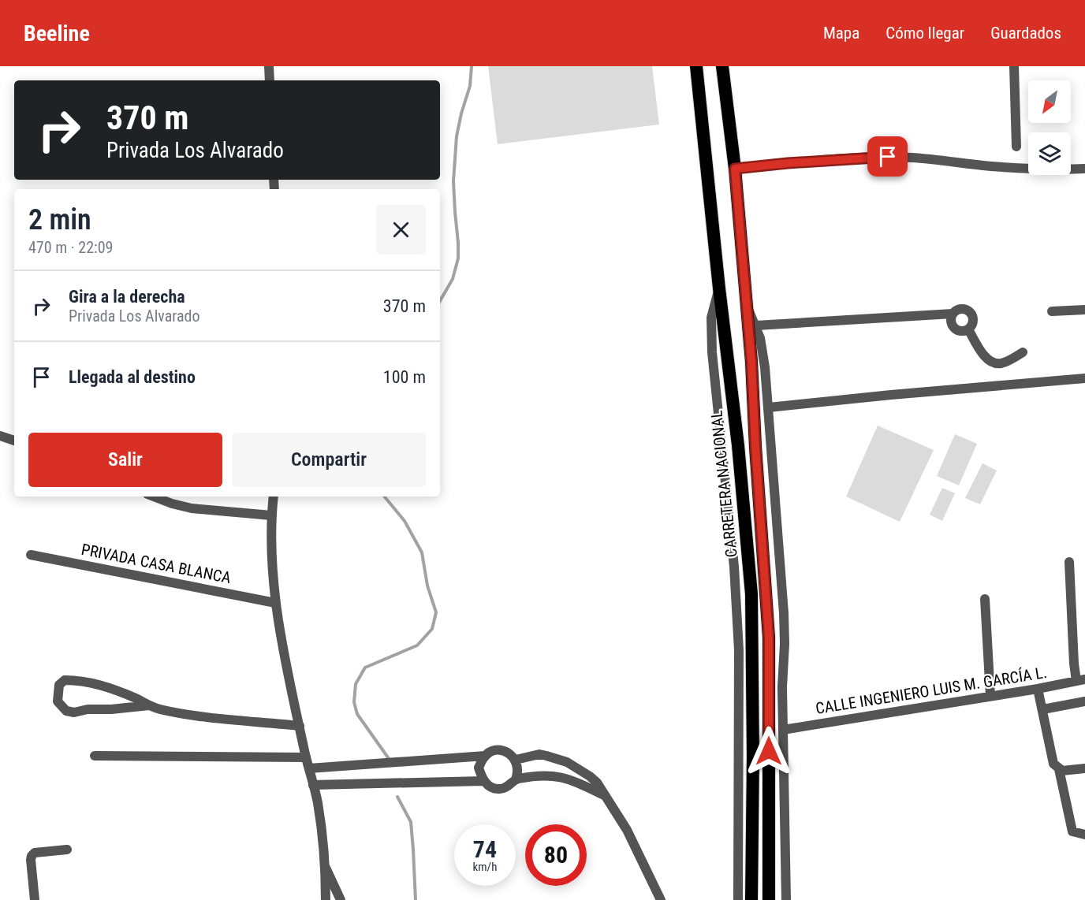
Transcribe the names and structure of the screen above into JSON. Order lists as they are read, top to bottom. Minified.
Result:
{"streets":{"highway":["CARRETERA NACIONAL"],"street":["PRIVADA CASA BLANCA","CALLE INGENIERO LUIS M. GARCÍA L."]},"north":"bottom left","page":{"header":"Beeline","nav":["Mapa","Cómo llegar","Guardados"],"turn":["370 m","Privada Los Alvarado"],"heading":["2 min","470 m · 22:09"],"list":[{"name":"Gira a la derecha","note":"Privada Los Alvarado","value":"370 m"},{"name":"Llegada al destino","value":"100 m"}],"buttons":["Salir","Compartir"],"speed":"74 km/h","limit":"80"}}
